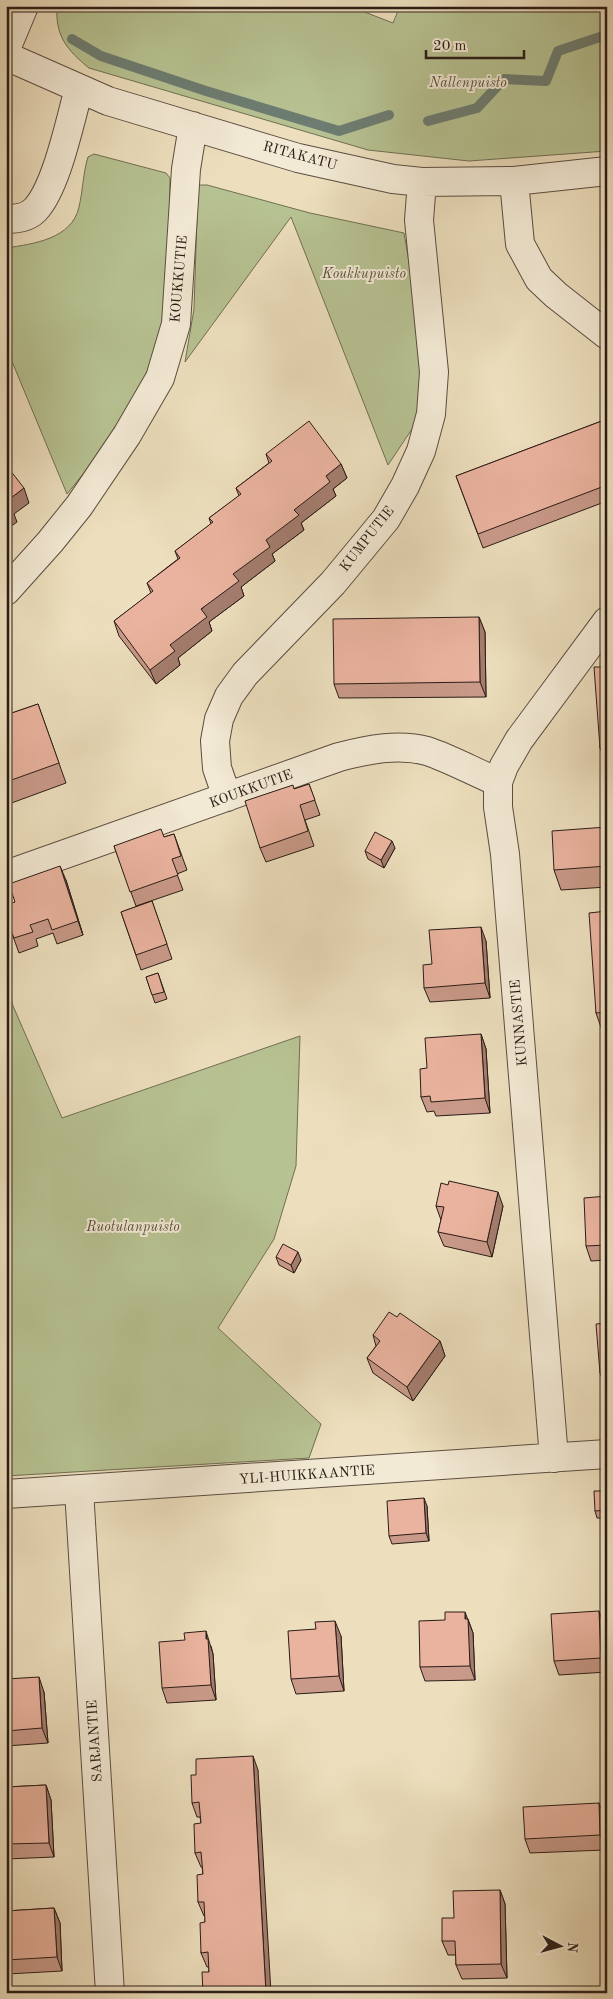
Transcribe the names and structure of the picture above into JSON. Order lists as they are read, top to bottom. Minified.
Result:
{"streets":{"street":["RITAKATU","KOUKKUTIE","KUMPUTIE","KUNNASTIE","YLI-HUIKKAANTIE","SARJANTIE"]},"crossings":[["RITAKATU","KOUKKUTIE"],["RITAKATU","KUMPUTIE"],["KOUKKUTIE","KUMPUTIE"],["KOUKKUTIE","KUNNASTIE"],["KUNNASTIE","YLI-HUIKKAANTIE"],["YLI-HUIKKAANTIE","SARJANTIE"]],"parks":["Nallenpuisto","Koukkupuisto","Ruotulanpuisto"],"scale_bar":"20 m","north":"right"}
